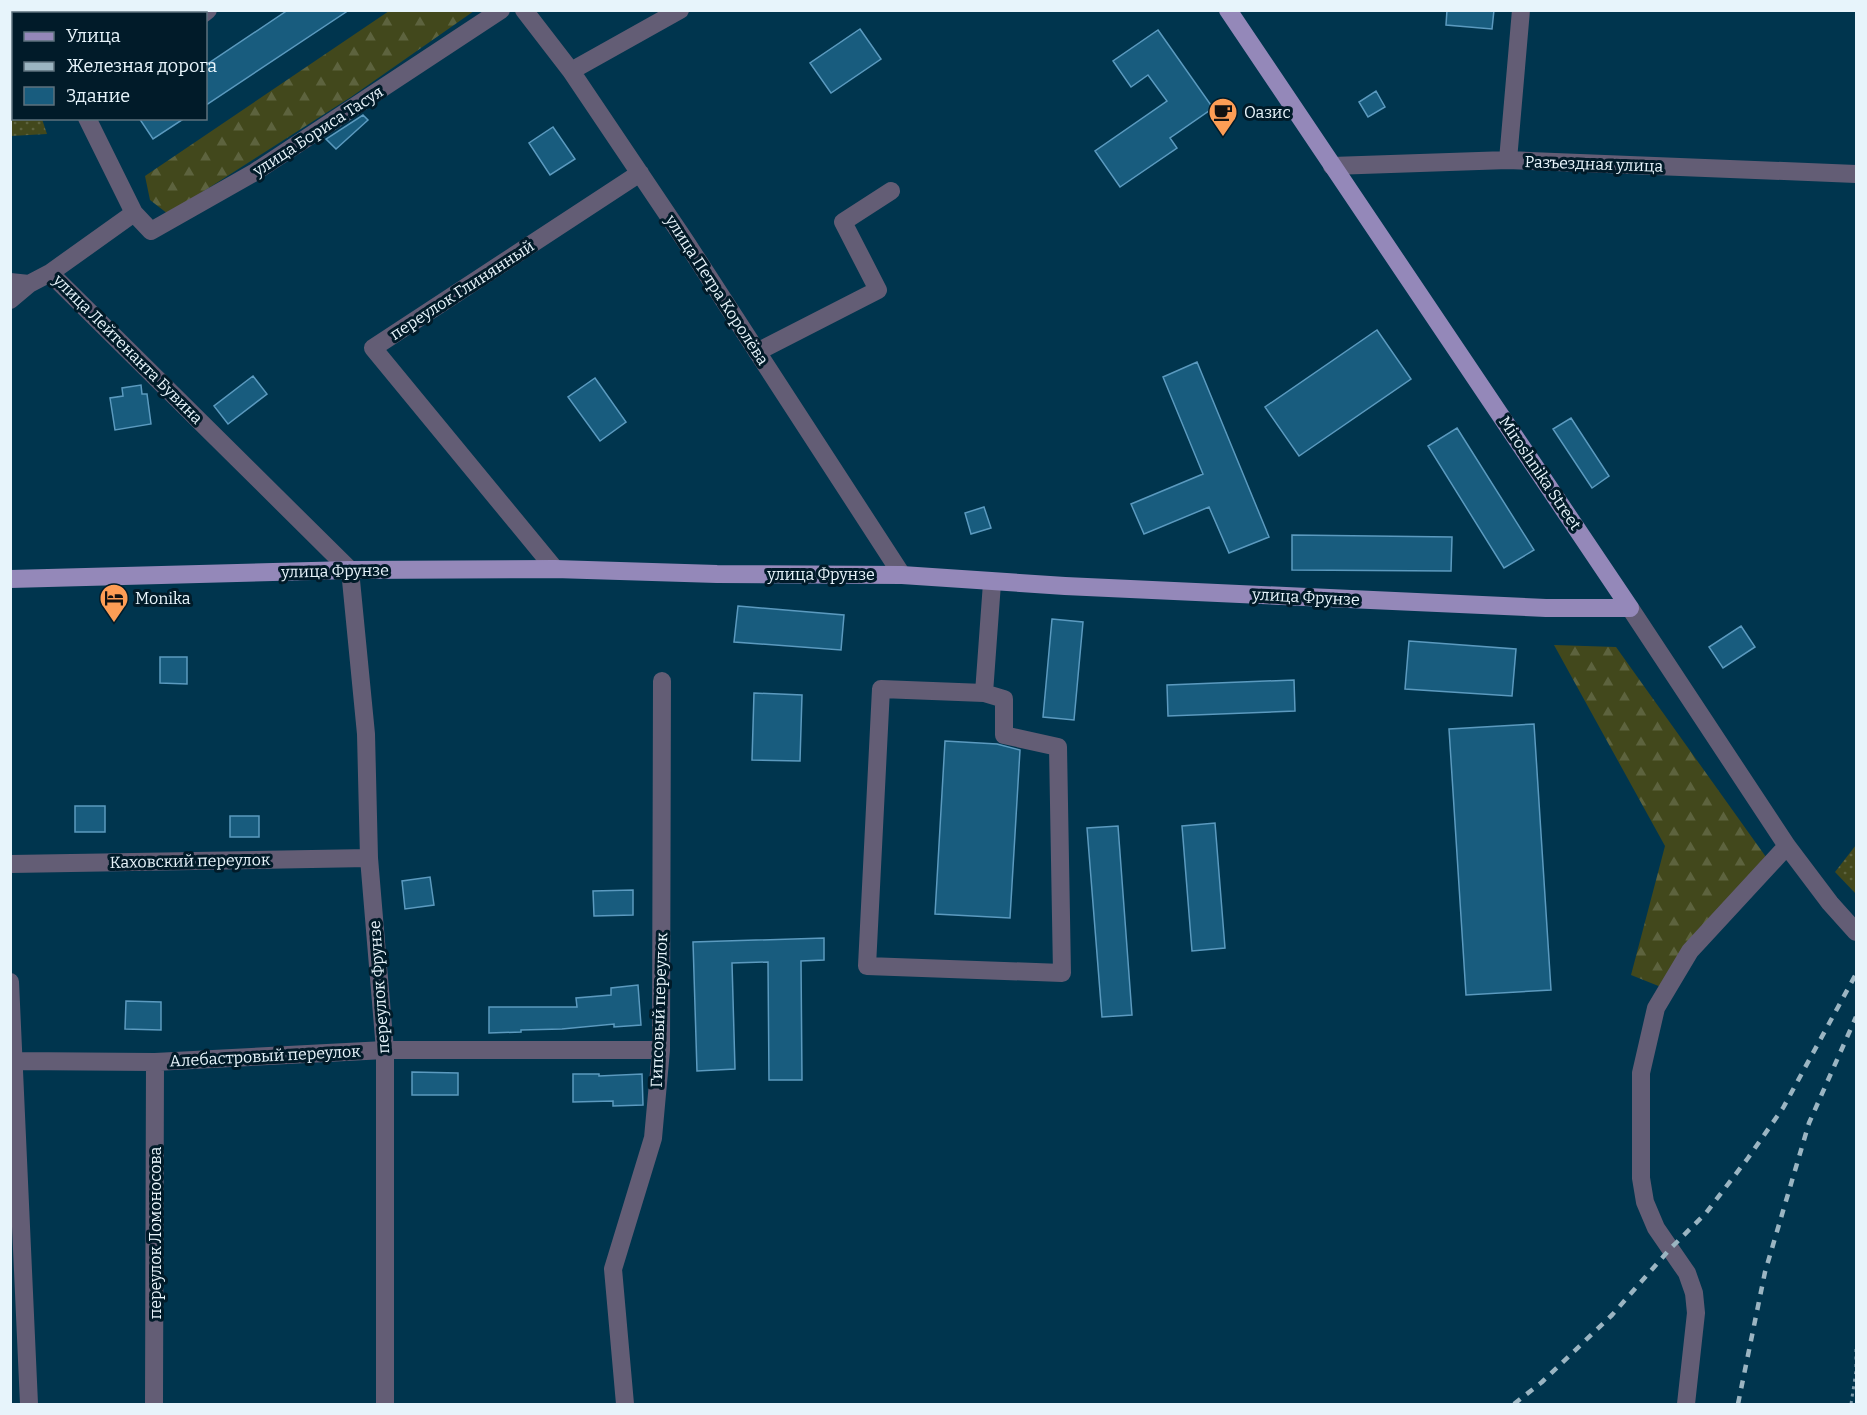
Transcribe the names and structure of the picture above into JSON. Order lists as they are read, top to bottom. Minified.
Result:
{"streets":{"main road":["Miroshnika Street","улица Фрунзе"],"street":["улица Бориса Тасуя","Разъездная улица","переулок Глинянный","улица Петра Королёва","улица Лейтенанта Бувина","Каховский переулок","переулок Фрунзе","Гипсовый переулок","Алебастровый переулок","переулок Ломоносова"]},"crossings":[["улица Бориса Тасуя","улица Лейтенанта Бувина"],["Разъездная улица","Miroshnika Street"],["переулок Глинянный","улица Петра Королёва"],["переулок Глинянный","улица Фрунзе"],["улица Петра Королёва","улица Фрунзе"],["улица Лейтенанта Бувина","улица Фрунзе"],["улица Лейтенанта Бувина","переулок Фрунзе"],["Miroshnika Street","улица Фрунзе"],["улица Фрунзе","переулок Фрунзе"],["Каховский переулок","переулок Фрунзе"],["переулок Фрунзе","Алебастровый переулок"],["Гипсовый переулок","Алебастровый переулок"],["Алебастровый переулок","переулок Ломоносова"]],"places":{"cafe":["Оазис"],"hotel":["Monika"]},"legend":["Улица","Железная дорога","Здание"]}
